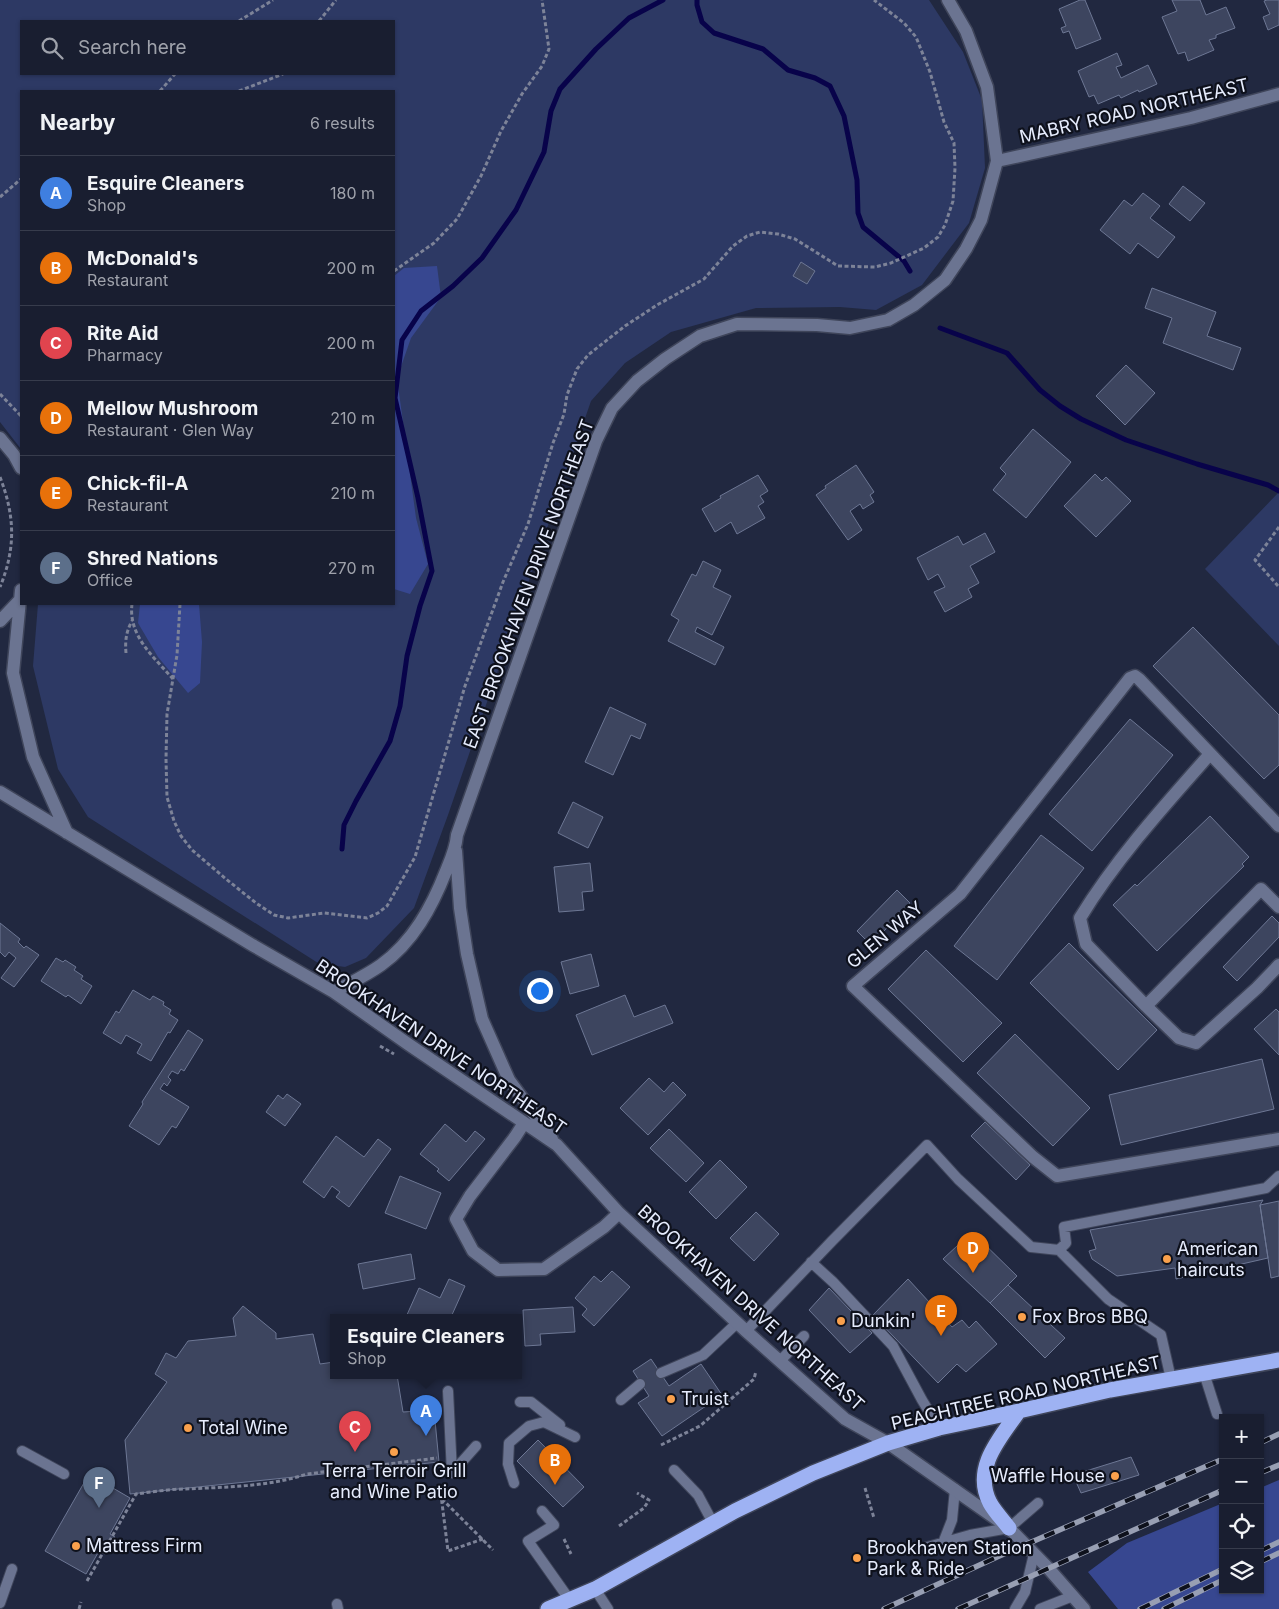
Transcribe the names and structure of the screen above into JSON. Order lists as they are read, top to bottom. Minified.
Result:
{"streets":{"highway":["PEACHTREE ROAD NORTHEAST"],"street":["MABRY ROAD NORTHEAST","EAST BROOKHAVEN DRIVE NORTHEAST","GLEN WAY","BROOKHAVEN DRIVE NORTHEAST"]},"crossings":[["MABRY ROAD NORTHEAST","EAST BROOKHAVEN DRIVE NORTHEAST"],["EAST BROOKHAVEN DRIVE NORTHEAST","BROOKHAVEN DRIVE NORTHEAST"],["BROOKHAVEN DRIVE NORTHEAST","PEACHTREE ROAD NORTHEAST"]],"places":["American haircuts","Fox Bros BBQ","Dunkin'","Truist","Total Wine","Terra Terroir Grill and Wine Patio","Waffle House","Mattress Firm","Brookhaven Station Park & Ride"],"page":{"search":"Search here","heading":["Nearby","6 results"],"list":[{"mark":"A","name":"Esquire Cleaners","note":"Shop","value":"180 m"},{"mark":"B","name":"McDonald's","note":"Restaurant","value":"200 m"},{"mark":"C","name":"Rite Aid","note":"Pharmacy","value":"200 m"},{"mark":"D","name":"Mellow Mushroom","note":"Restaurant · Glen Way","value":"210 m"},{"mark":"E","name":"Chick-fil-A","note":"Restaurant","value":"210 m"},{"mark":"F","name":"Shred Nations","note":"Office","value":"270 m"}],"pins":["D","E","A","C","B","F"],"popup":["Esquire Cleaners","Shop"],"map_buttons":["+","−"]}}
